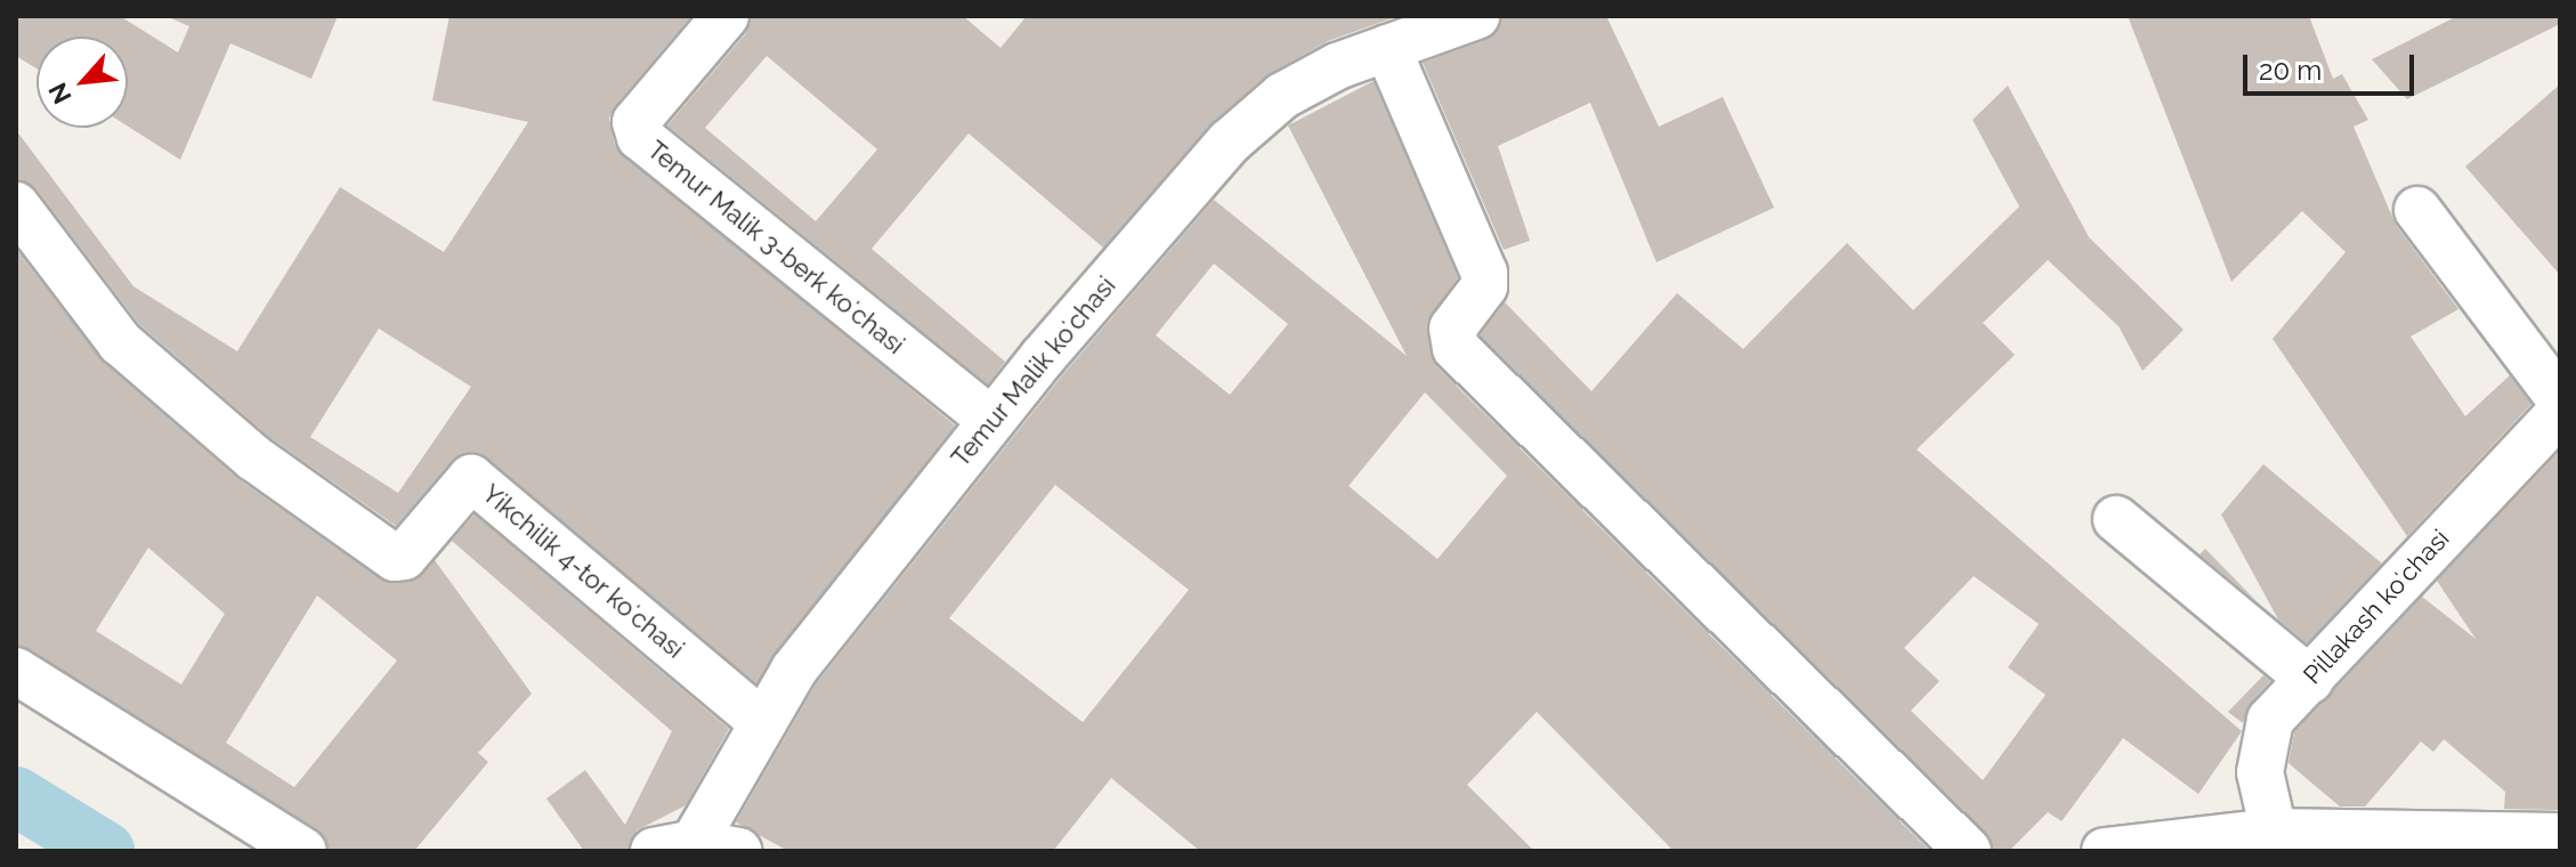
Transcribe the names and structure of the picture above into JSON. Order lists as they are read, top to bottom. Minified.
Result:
{"streets":{"street":["Temur Malik 3-berk koʻchasi","Temur Malik koʻchasi","Yikchilik 4-tor koʻchasi","Pillakash koʻchasi"]},"crossings":[["Temur Malik 3-berk koʻchasi","Temur Malik koʻchasi"],["Temur Malik koʻchasi","Yikchilik 4-tor koʻchasi"]],"scale_bar":"20 m","north":"bottom left"}
